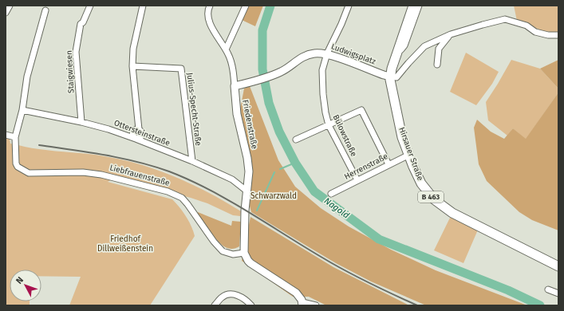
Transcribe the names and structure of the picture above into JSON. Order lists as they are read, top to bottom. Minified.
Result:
{"streets":{"main road":["Hirsauer Straße","B 463"],"street":["Ludwigsplatz","Staigwiesen","Julius-Specht-Straße","Friedenstraße","Ottersteinstraße","Bülowstraße","Herrenstraße","Liebfrauenstraße"]},"crossings":[["Ludwigsplatz","Friedenstraße"],["Ludwigsplatz","Bülowstraße"],["Ludwigsplatz","Hirsauer Straße"],["Staigwiesen","Ottersteinstraße"],["Julius-Specht-Straße","Ottersteinstraße"],["Friedenstraße","Ottersteinstraße"],["Friedenstraße","Liebfrauenstraße"],["Bülowstraße","Herrenstraße"],["Hirsauer Straße","Herrenstraße"]],"water":["Nagold"],"parks":["Schwarzwald","Friedhof Dillweißenstein"],"north":"top left"}
